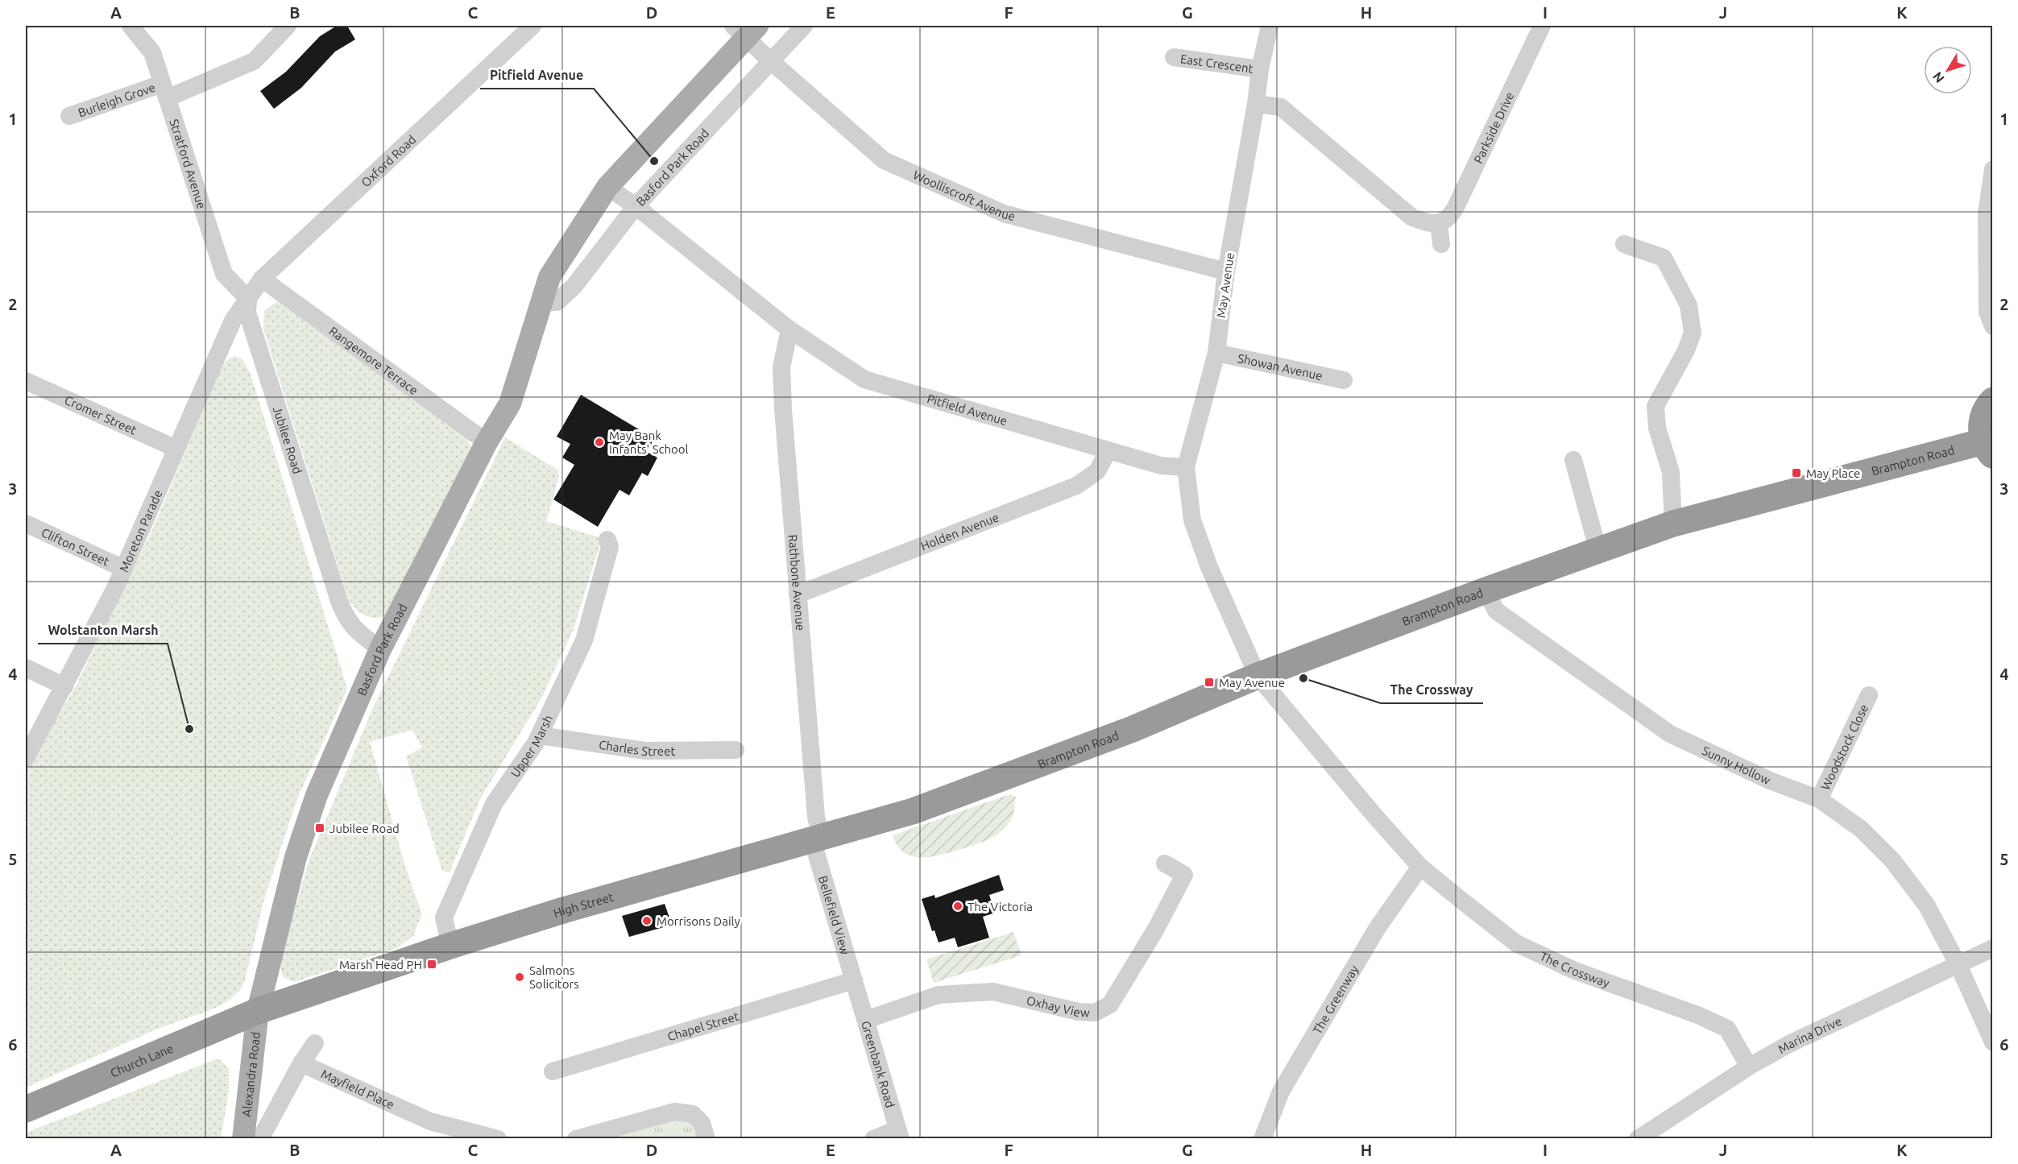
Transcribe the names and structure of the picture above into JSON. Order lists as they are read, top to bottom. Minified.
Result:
{"streets":{"highway":["Brampton Road","High Street","Church Lane"],"main road":["Basford Park Road","Alexandra Road"],"street":["East Crescent","Burleigh Grove","Parkside Drive","Oxford Road","Stratford Avenue","Woolliscroft Avenue","May Avenue","Rangemore Terrace","Showan Avenue","Pitfield Avenue","Cromer Street","Jubilee Road","Moreton Parade","Holden Avenue","Clifton Street","Rathbone Avenue","Upper Marsh","Charles Street","Woodstock Close","Sunny Hollow","Bellefield View","The Crossway","The Greenway","Oxhay View","Chapel Street","Marina Drive","Greenbank Road","Mayfield Place"]},"crossings":[["East Crescent","May Avenue"],["Burleigh Grove","Stratford Avenue"],["Oxford Road","Stratford Avenue"],["Oxford Road","Rangemore Terrace"],["Oxford Road","Jubilee Road"],["Oxford Road","Moreton Parade"],["Stratford Avenue","Jubilee Road"],["Stratford Avenue","Moreton Parade"],["Basford Park Road","Woolliscroft Avenue"],["Basford Park Road","Rangemore Terrace"],["Basford Park Road","Pitfield Avenue"],["Basford Park Road","Jubilee Road"],["Basford Park Road","High Street"],["Basford Park Road","Church Lane"],["Basford Park Road","Alexandra Road"],["Woolliscroft Avenue","May Avenue"],["May Avenue","Showan Avenue"],["May Avenue","Pitfield Avenue"],["May Avenue","Brampton Road"],["May Avenue","The Crossway"],["Pitfield Avenue","Holden Avenue"],["Pitfield Avenue","Rathbone Avenue"],["Cromer Street","Moreton Parade"],["Jubilee Road","Moreton Parade"],["Brampton Road","Sunny Hollow"],["Brampton Road","High Street"],["Brampton Road","The Crossway"],["Moreton Parade","Clifton Street"],["Holden Avenue","Rathbone Avenue"],["Rathbone Avenue","High Street"],["Rathbone Avenue","Bellefield View"],["Upper Marsh","Charles Street"],["Upper Marsh","High Street"],["Woodstock Close","Sunny Hollow"],["Sunny Hollow","Marina Drive"],["High Street","Bellefield View"],["High Street","Church Lane"],["High Street","Alexandra Road"],["Bellefield View","Chapel Street"],["Bellefield View","Greenbank Road"],["The Crossway","The Greenway"],["The Crossway","Marina Drive"],["Oxhay View","Greenbank Road"],["Chapel Street","Greenbank Road"],["Church Lane","Alexandra Road"]],"places":{"other":["Pitfield Avenue","May Bank Infants' School","The Crossway","Wolstanton Marsh","The Victoria","Morrisons Daily","Salmons Solicitors"],"transit":["May Place","May Avenue","Jubilee Road","Marsh Head PH"]},"north":"bottom left","grid":{"columns":["A","B","C","D","E","F","G","H","I","J","K"],"rows":["1","2","3","4","5","6"]}}
